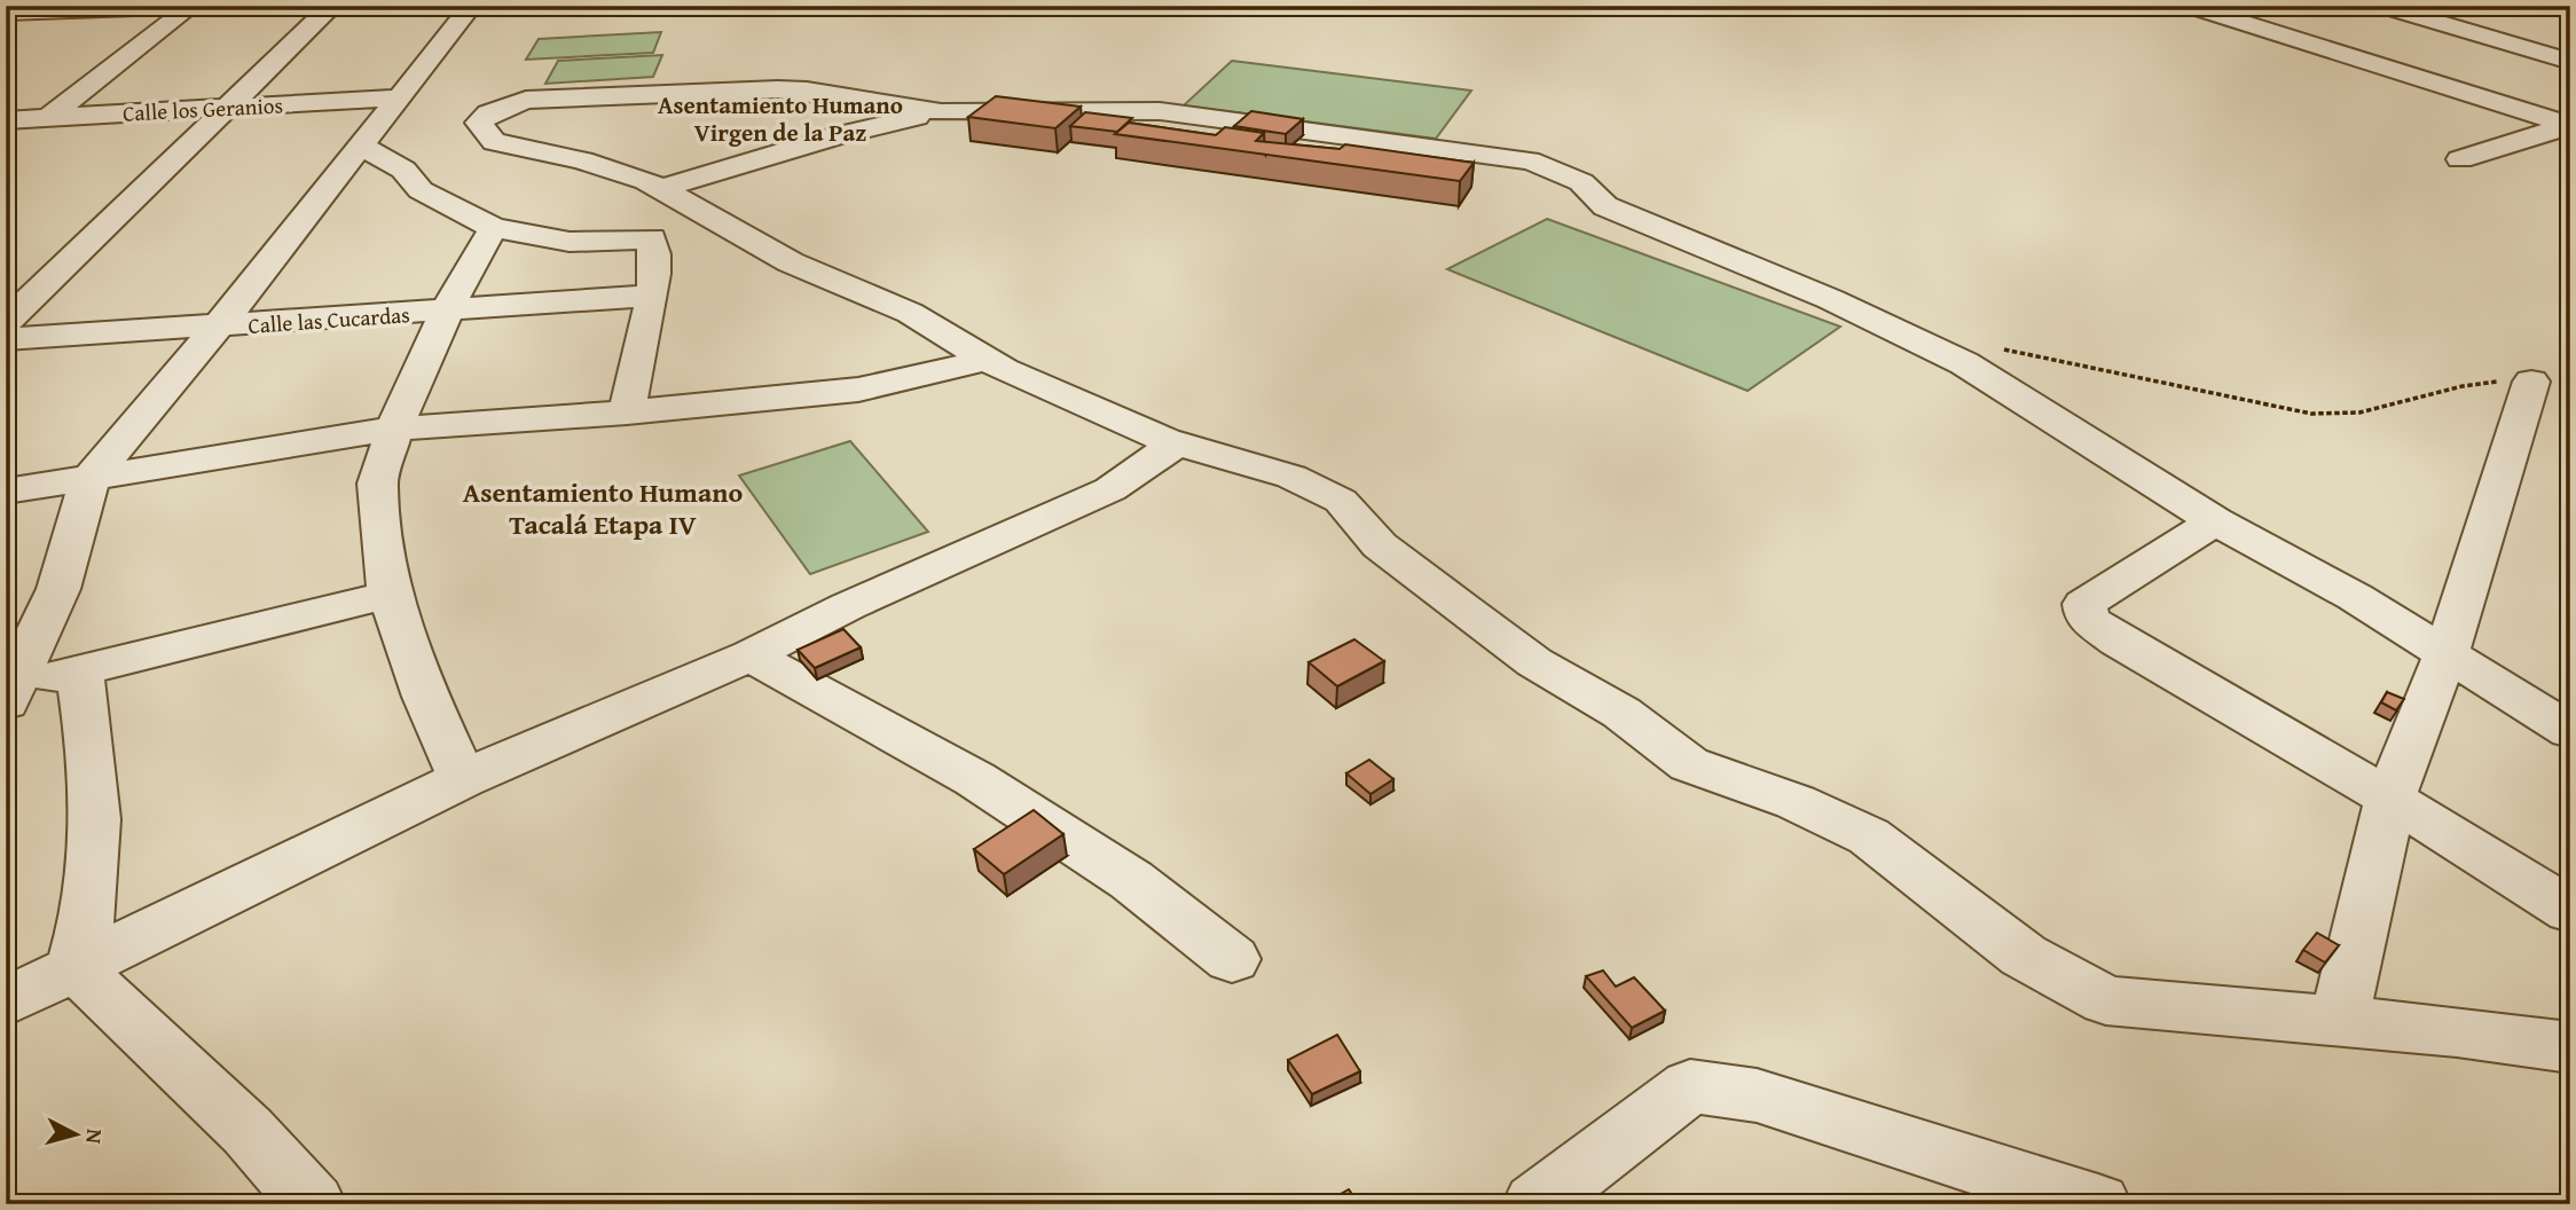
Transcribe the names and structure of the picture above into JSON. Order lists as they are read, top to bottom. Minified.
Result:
{"streets":{"street":["Calle los Geranios","Calle las Cucardas"]},"districts":["Asentamiento Humano Virgen de la Paz","Asentamiento Humano Tacalá Etapa IV"],"north":"right"}
